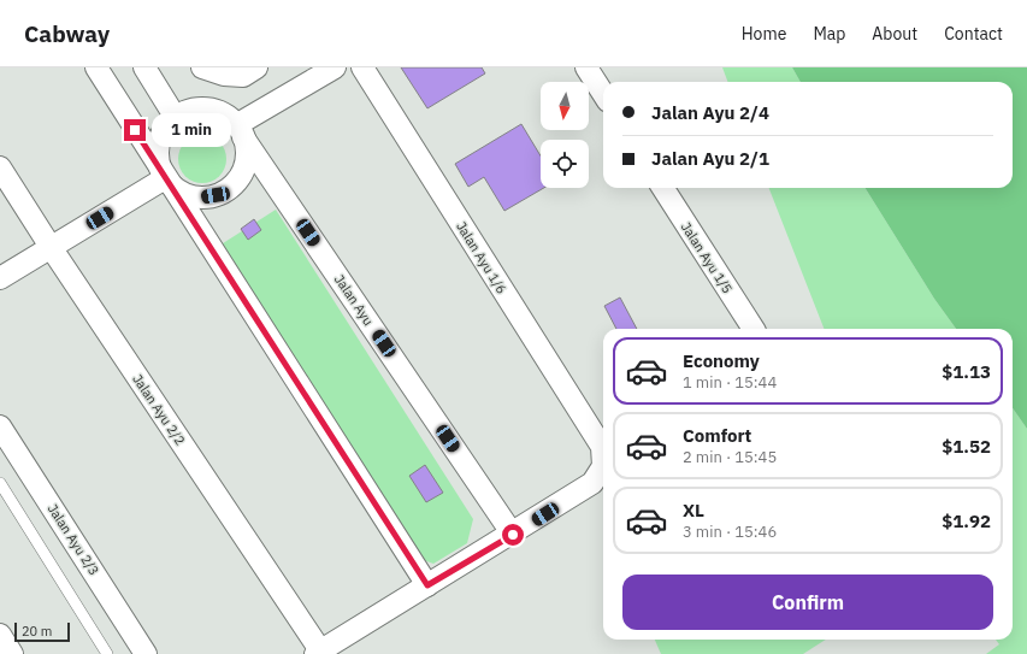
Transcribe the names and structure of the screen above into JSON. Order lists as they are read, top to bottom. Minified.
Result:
{"streets":{"street":["Jalan Ayu 1/6","Jalan Ayu 1/5","Jalan Ayu","Jalan Ayu 2/2","Jalan Ayu 2/3"]},"crossings":[["Jalan Ayu 1/6","Jalan Ayu"]],"scale_bar":"20 m","north":"bottom","page":{"header":"Cabway","nav":["Home","Map","About","Contact"],"banner":["Jalan Ayu 2/4","Jalan Ayu 2/1"],"bubble":"1 min","list":[{"name":"Economy","note":"1 min · 15:44","value":"$1.13"},{"name":"Comfort","note":"2 min · 15:45","value":"$1.52"},{"name":"XL","note":"3 min · 15:46","value":"$1.92"}],"buttons":"Confirm","scale":"20 m"}}
